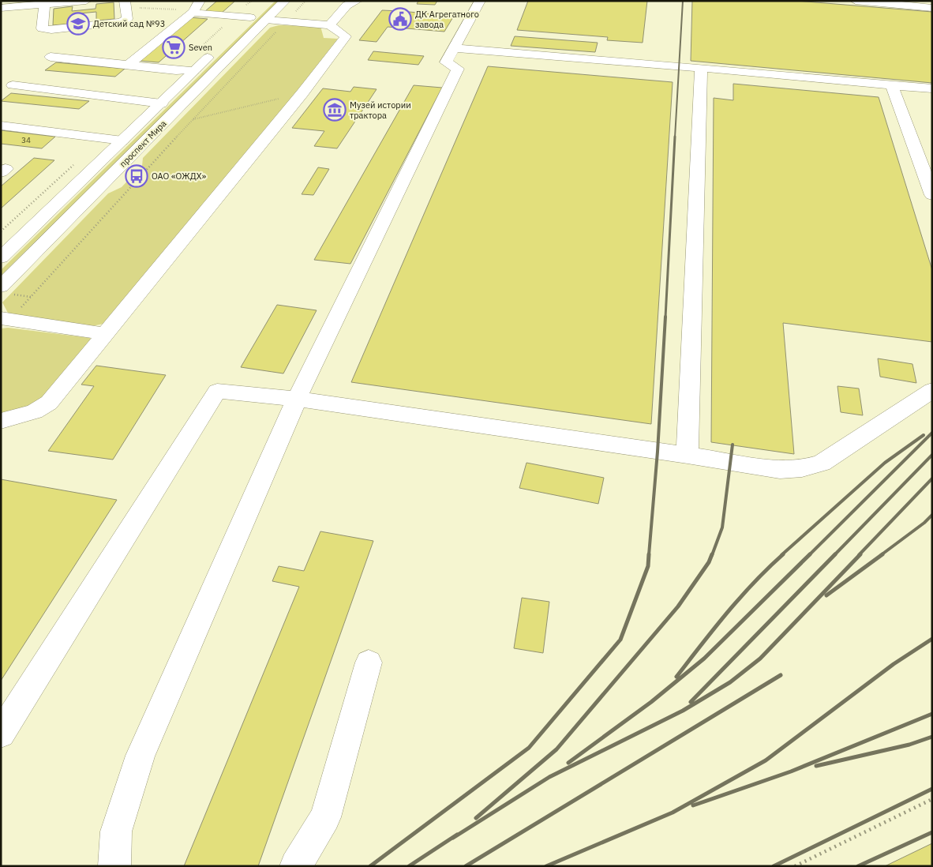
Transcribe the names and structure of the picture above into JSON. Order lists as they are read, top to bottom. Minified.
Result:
{"streets":{"main road":["проспект Мира"]},"places":{"public building":["ДК Агрегатного завода"],"school or university":["Детский сад №93"],"supermarket":["Seven"],"museum":["Музей истории трактора"],"bus stop":["ОАО «ОЖДХ»"]},"house_numbers":["34"]}
